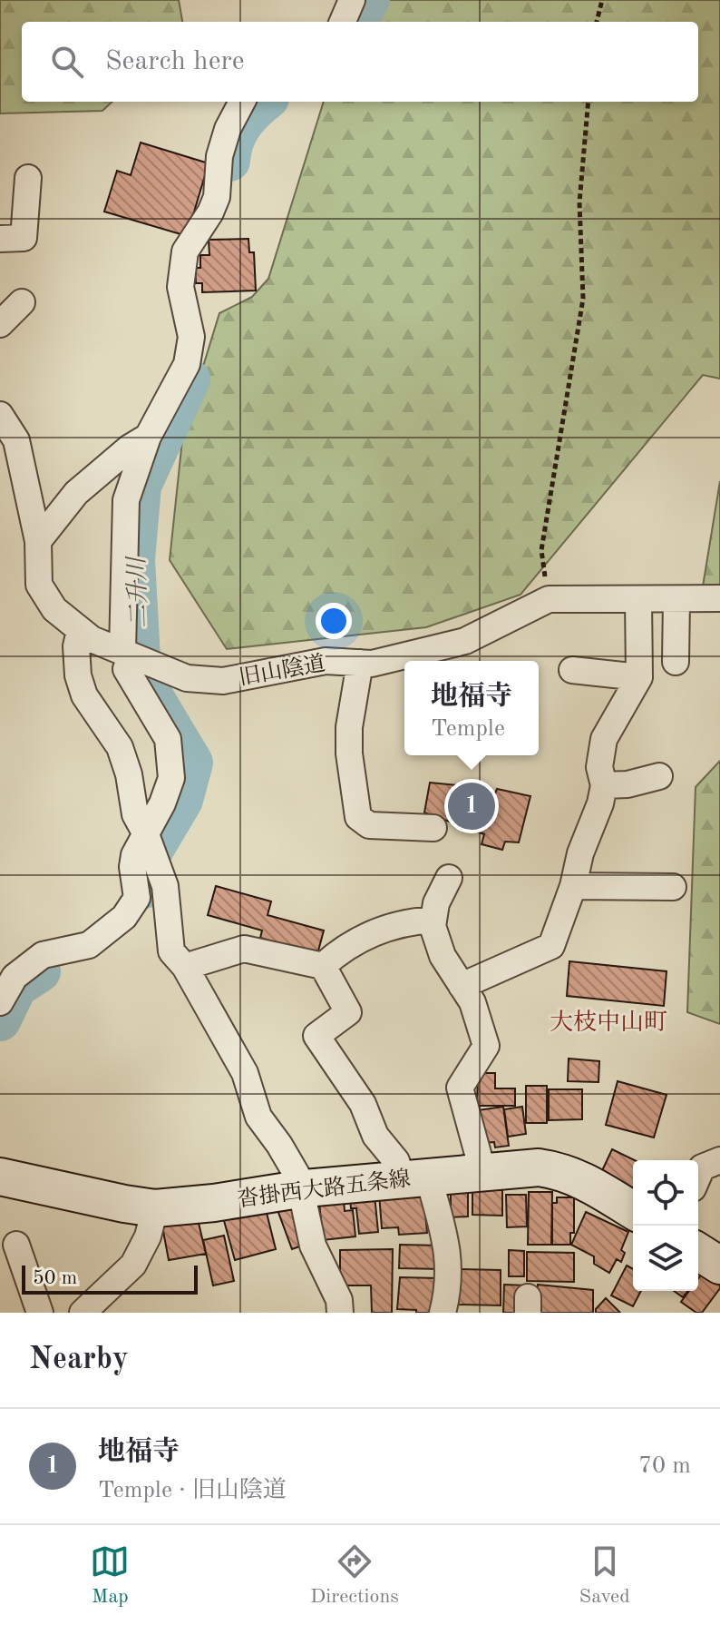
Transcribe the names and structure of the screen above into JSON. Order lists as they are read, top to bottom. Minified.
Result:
{"streets":{"main road":["沓掛西大路五条線"],"street":["旧山陰道"]},"districts":["大枝中山町"],"water":["二升川"],"scale_bar":"50 m","page":{"search":"Search here","popup":["地福寺","Temple"],"pins":"1","scale":"50 m","heading":"Nearby","list":[{"mark":"1","name":"地福寺","note":"Temple · 旧山陰道","value":"70 m"}],"nav":["Map","Directions","Saved"]}}
